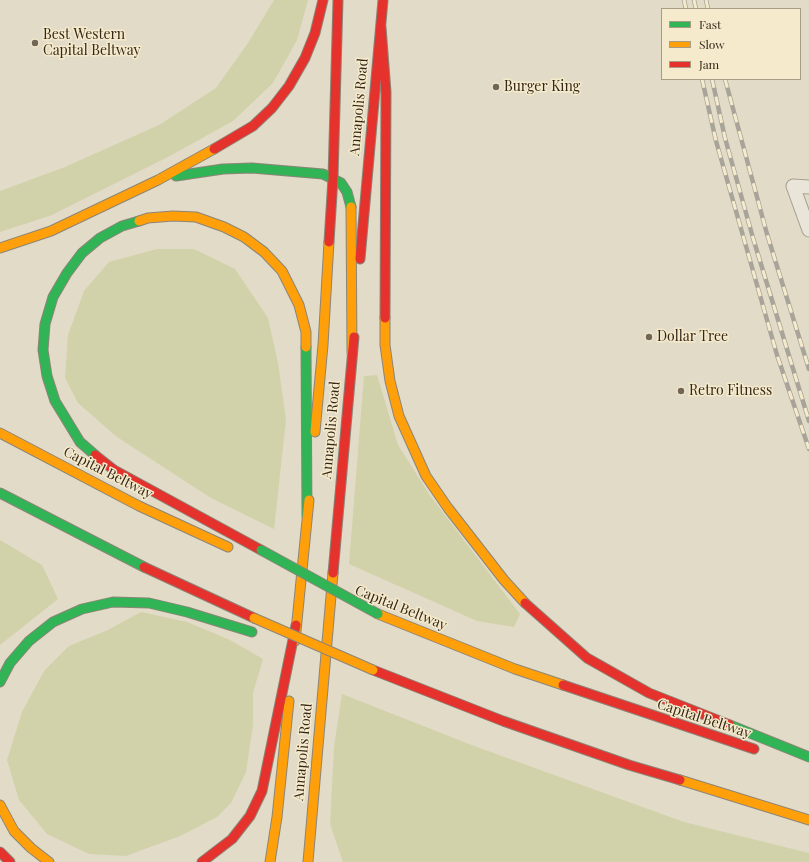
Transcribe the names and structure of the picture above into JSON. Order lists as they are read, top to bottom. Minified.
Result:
{"streets":{"main road":["Annapolis Road","Capital Beltway"]},"places":["Best Western Capital Beltway","Burger King","Dollar Tree","Retro Fitness"],"legend":["Fast","Slow","Jam"]}
